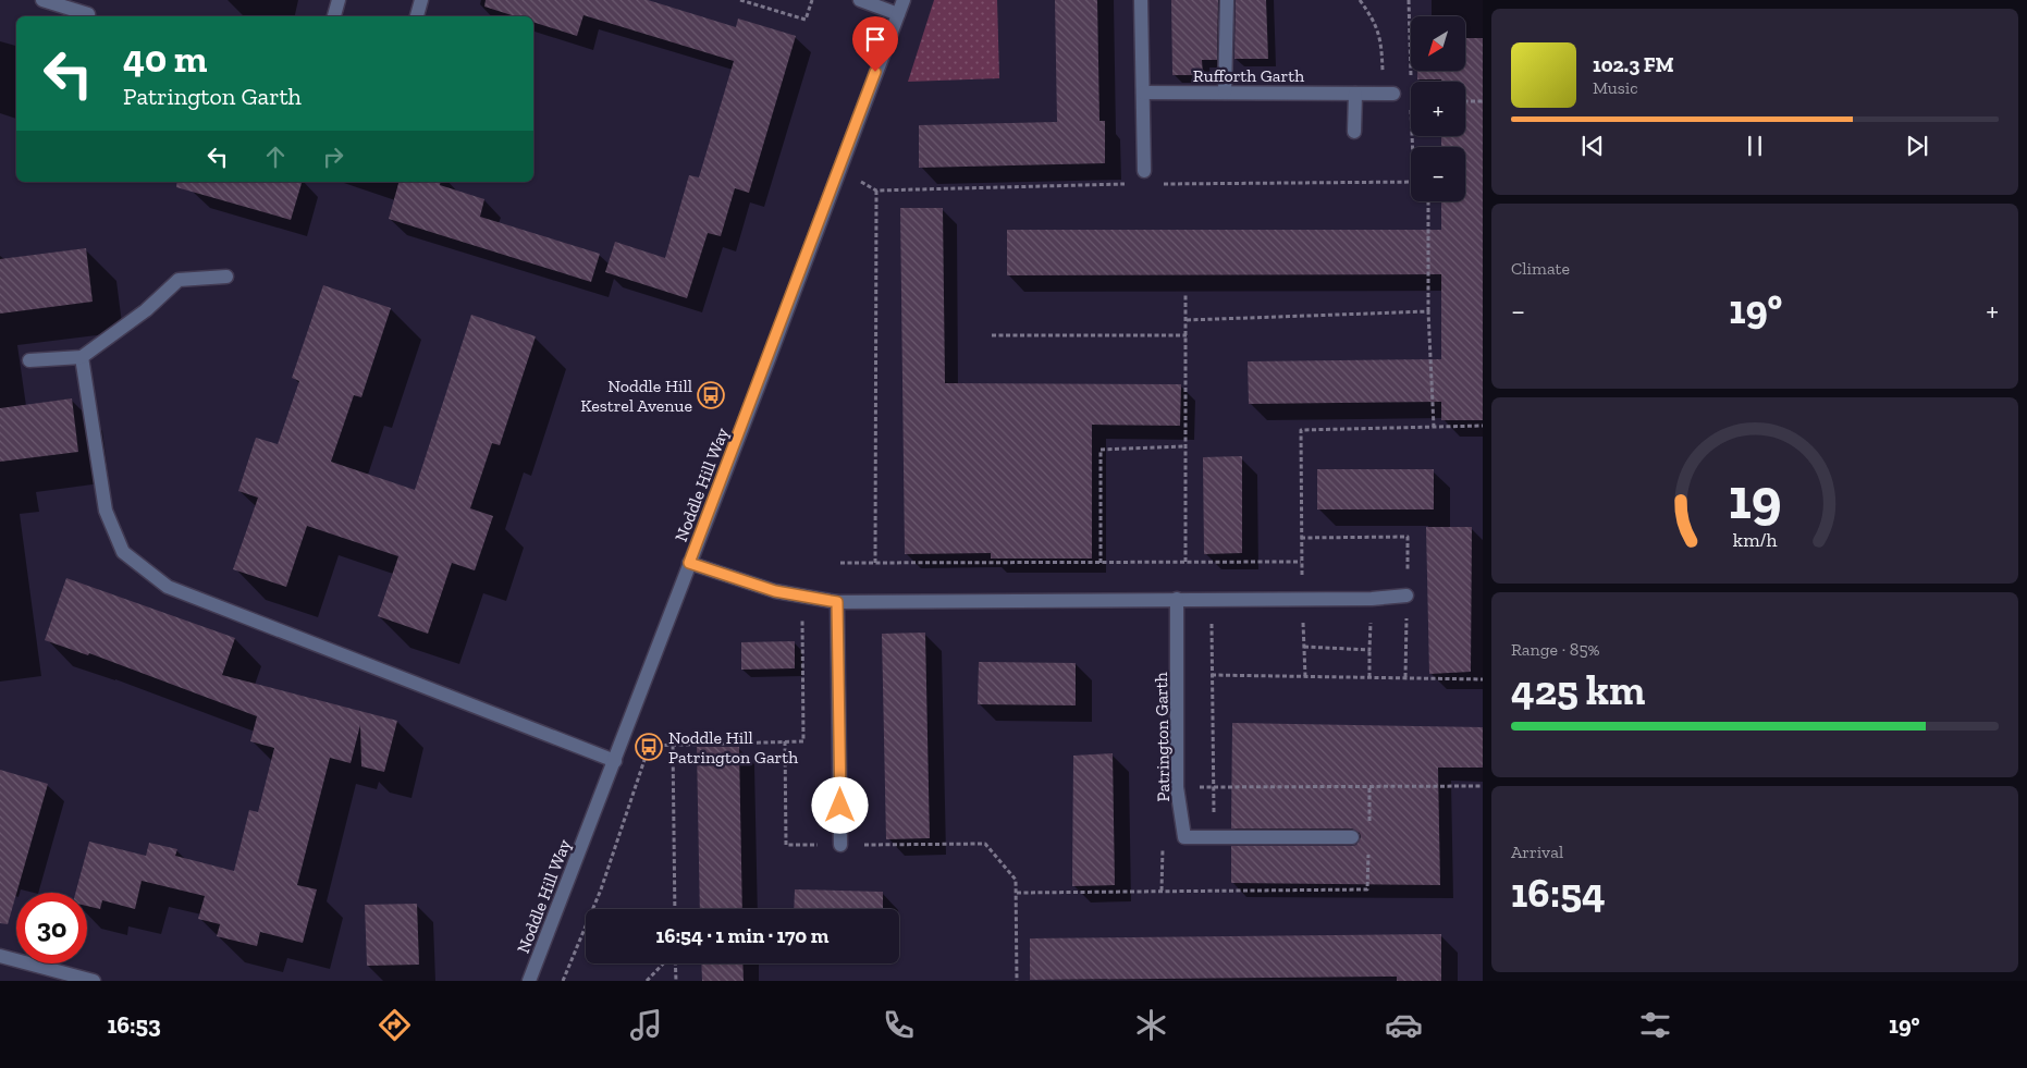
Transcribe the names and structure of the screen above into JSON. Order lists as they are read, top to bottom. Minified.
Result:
{"streets":{"street":["Rufforth Garth","Noddle Hill Way","Patrington Garth"]},"places":{"bus stop":["Noddle Hill Kestrel Avenue","Noddle Hill Patrington Garth"]},"north":"bottom left","page":{"map_buttons":["+","−"],"turn":["40 m","Patrington Garth"],"song":["102.3 FM","Music"],"tile":["Climate",["Range · 85%","425 km"],["Arrival","16:54"]],"heat":["−","19°","+"],"limit":"30","trip":"16:54 · 1 min · 170 m","tabs":["16:53","19°"],"gauge":["19","km/h"]}}
